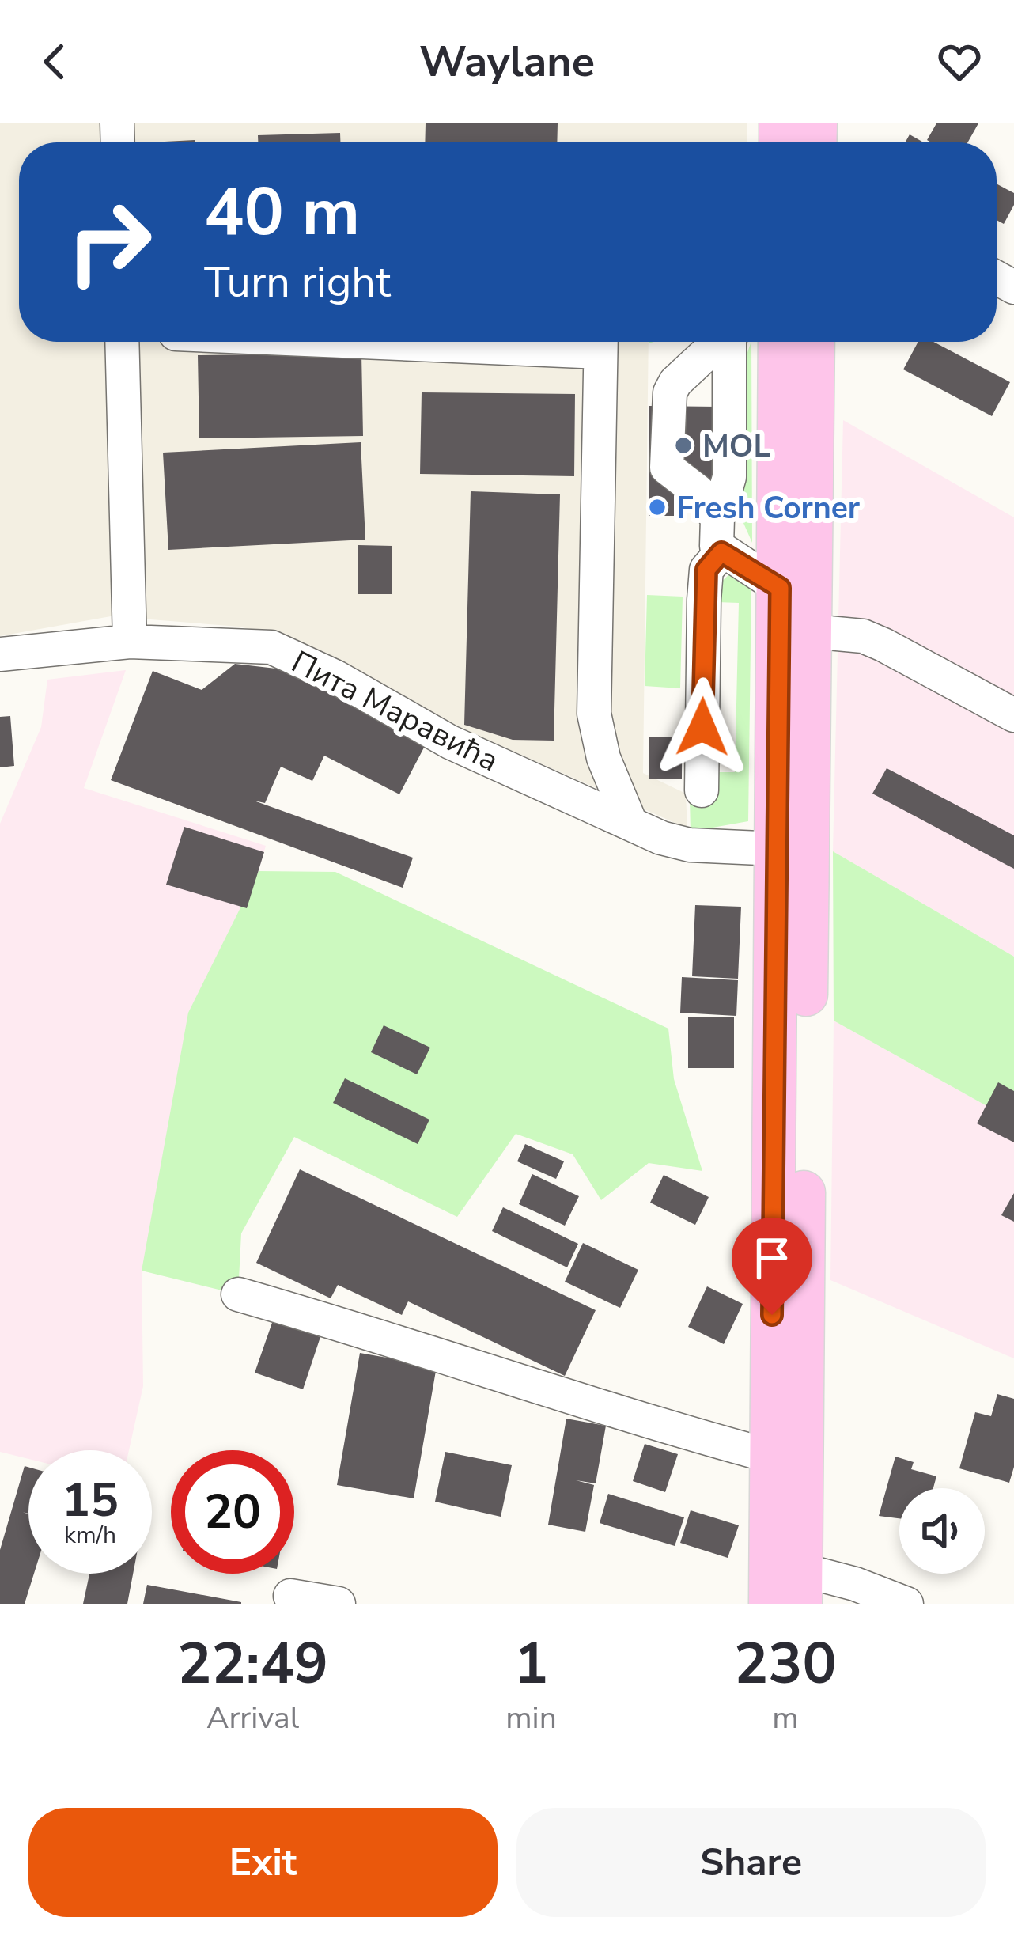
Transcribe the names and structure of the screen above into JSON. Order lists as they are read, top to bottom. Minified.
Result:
{"streets":{"street":["Пита Маравића"]},"places":["MOL","Fresh Corner"],"page":{"header":"Waylane","turn":["40 m","Turn right"],"speed":"15 km/h","limit":"20","eta":["22:49","Arrival","1","min","230","m"],"buttons":["Exit","Share"]}}
